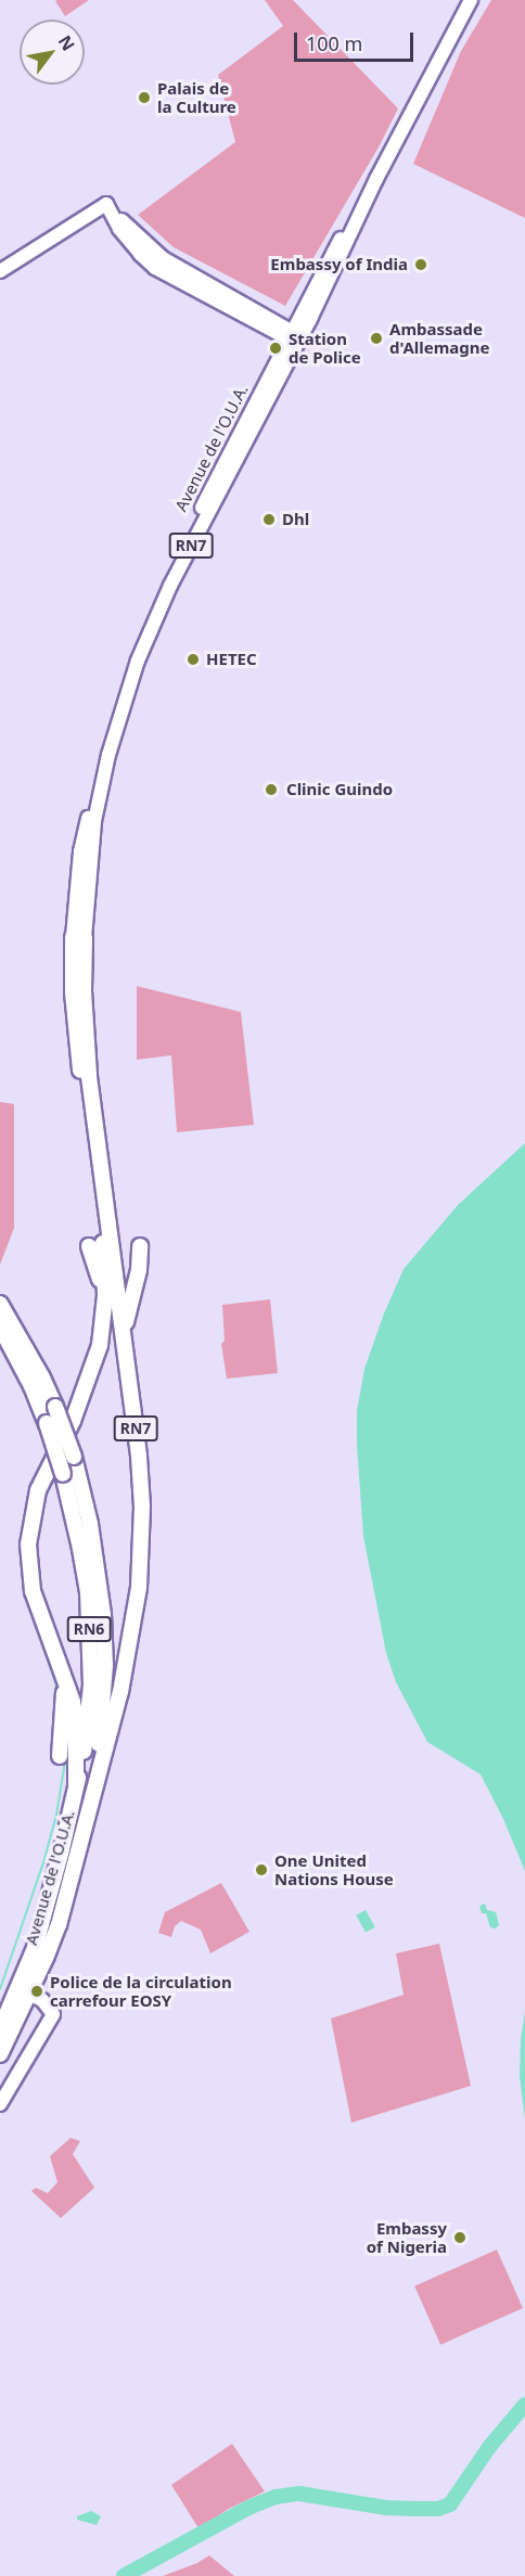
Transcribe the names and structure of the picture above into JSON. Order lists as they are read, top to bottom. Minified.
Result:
{"streets":{"highway":["Avenue de l'O.U.A.","RN7","RN6"]},"crossings":[["Avenue de l'O.U.A.","RN7"],["Avenue de l'O.U.A.","RN6"],["RN7","RN6"]],"places":["Palais de la Culture","Embassy of India","Ambassade d'Allemagne","Station de Police","Dhl","HETEC","Clinic Guindo","One United Nations House","Police de la circulation carrefour EOSY","Embassy of Nigeria"],"scale_bar":"100 m","north":"top right"}
